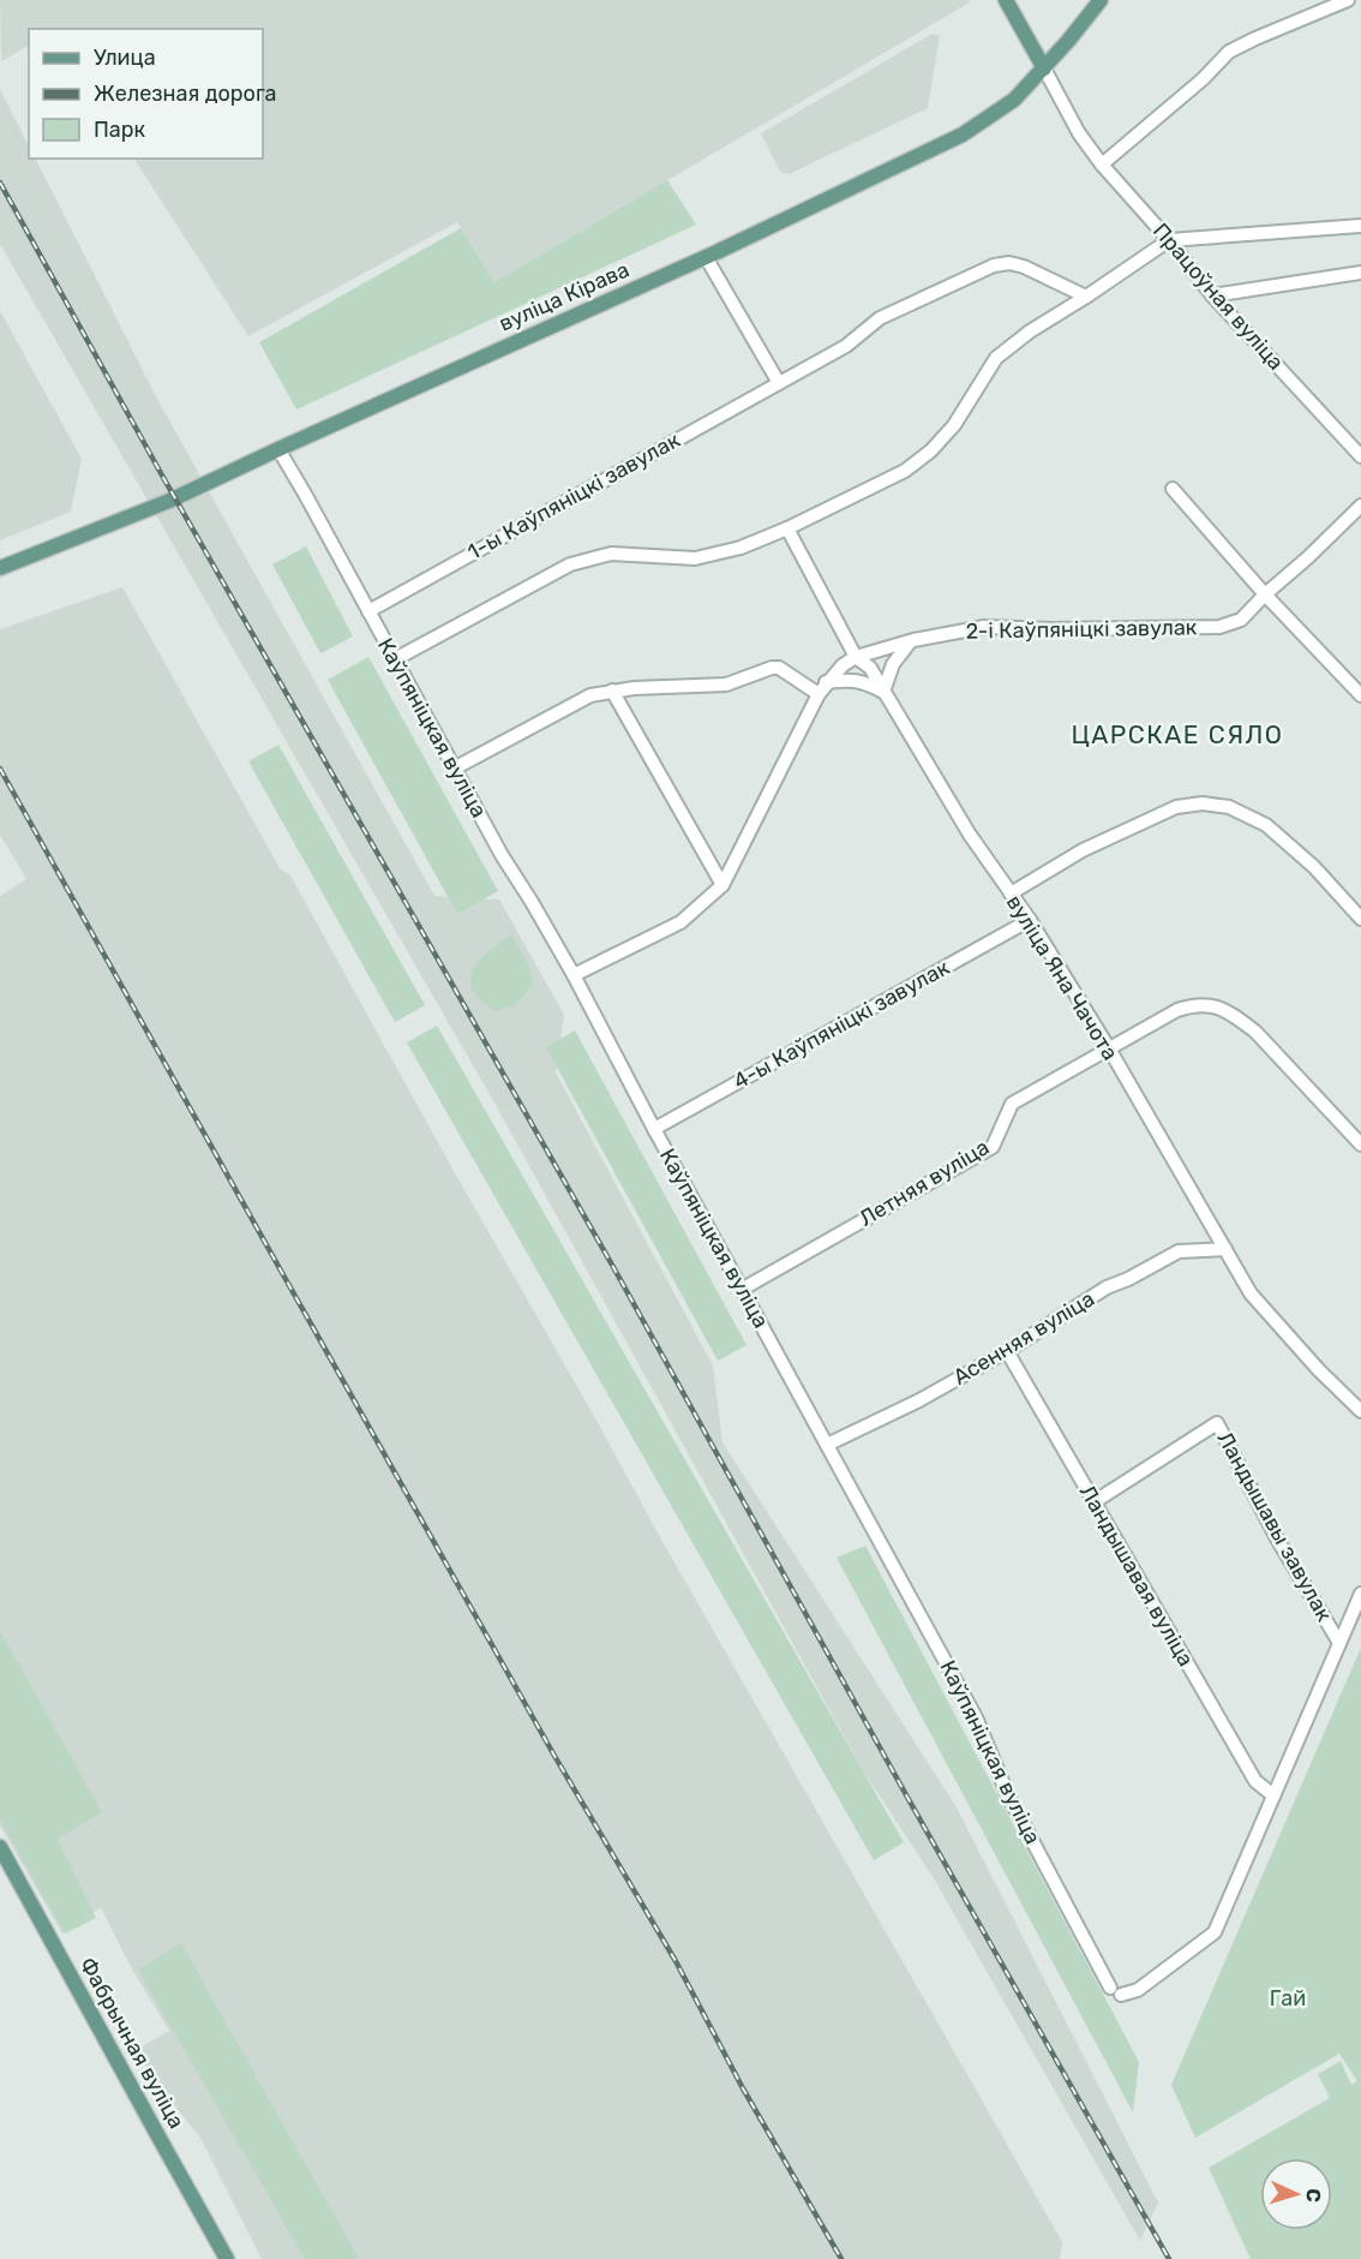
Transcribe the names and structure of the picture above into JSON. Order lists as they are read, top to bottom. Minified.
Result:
{"streets":{"main road":["вуліца Кірава","Фабрычная вуліца"],"street":["Працоўная вуліца","1-ы Каўпяніцкі завулак","2-і Каўпяніцкі завулак","Каўпяніцкая вуліца","вуліца Яна Чачота","4-ы Каўпяніцкі завулак","Летняя вуліца","Асенняя вуліца","Ландышавы завулак","Ландышавая вуліца"]},"crossings":[["вуліца Кірава","Працоўная вуліца"],["вуліца Кірава","Каўпяніцкая вуліца"],["1-ы Каўпяніцкі завулак","Каўпяніцкая вуліца"],["2-і Каўпяніцкі завулак","Каўпяніцкая вуліца"],["2-і Каўпяніцкі завулак","вуліца Яна Чачота"],["Каўпяніцкая вуліца","4-ы Каўпяніцкі завулак"],["Каўпяніцкая вуліца","Летняя вуліца"],["Каўпяніцкая вуліца","Асенняя вуліца"],["Каўпяніцкая вуліца","Ландышавая вуліца"],["вуліца Яна Чачота","4-ы Каўпяніцкі завулак"],["вуліца Яна Чачота","Летняя вуліца"],["вуліца Яна Чачота","Асенняя вуліца"],["Асенняя вуліца","Ландышавая вуліца"],["Ландышавы завулак","Ландышавая вуліца"]],"districts":["ЦАРСКАЕ СЯЛО"],"parks":["Гай"],"legend":["Улица","Железная дорога","Парк"],"north":"right"}
